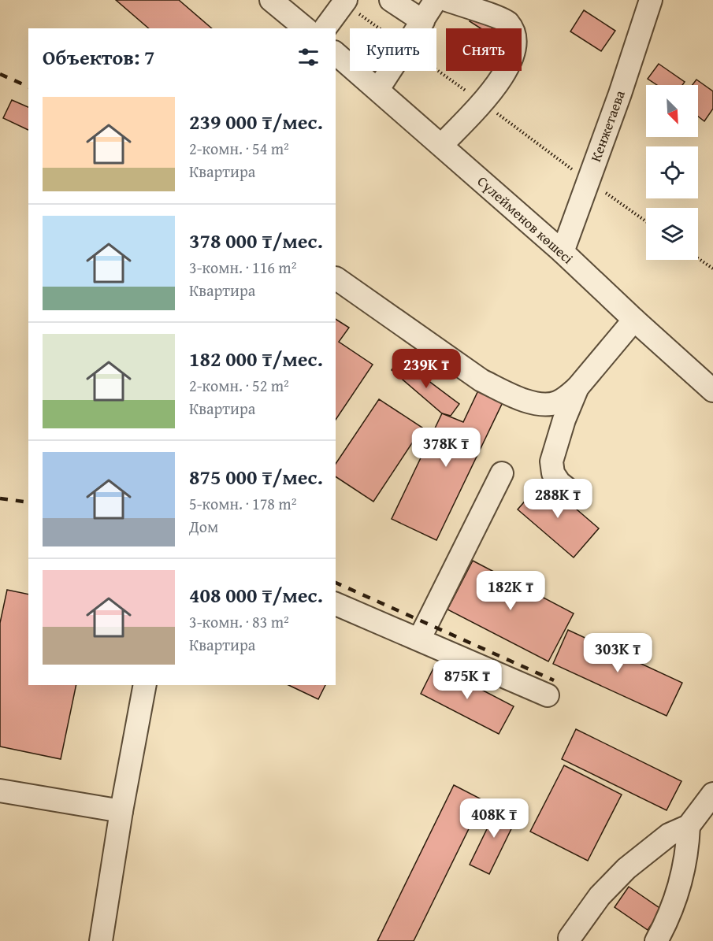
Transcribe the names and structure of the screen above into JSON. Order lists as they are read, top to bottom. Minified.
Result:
{"streets":{"street":["Кенжетаева","Сүлейменов көшесі"]},"crossings":[["Кенжетаева","Сүлейменов көшесі"]],"north":"bottom right","page":{"chip":["Купить","Снять"],"heading":"Объектов: 7","list":[{"name":"239 000 ₸/мес.","note":"2-комн. · 54 m² · Квартира"},{"name":"378 000 ₸/мес.","note":"3-комн. · 116 m² · Квартира"},{"name":"182 000 ₸/мес.","note":"2-комн. · 52 m² · Квартира"},{"name":"875 000 ₸/мес.","note":"5-комн. · 178 m² · Дом"},{"name":"408 000 ₸/мес.","note":"3-комн. · 83 m² · Квартира"}],"price":["239K ₸","378K ₸","288K ₸","182K ₸","303K ₸","875K ₸","408K ₸"]}}
